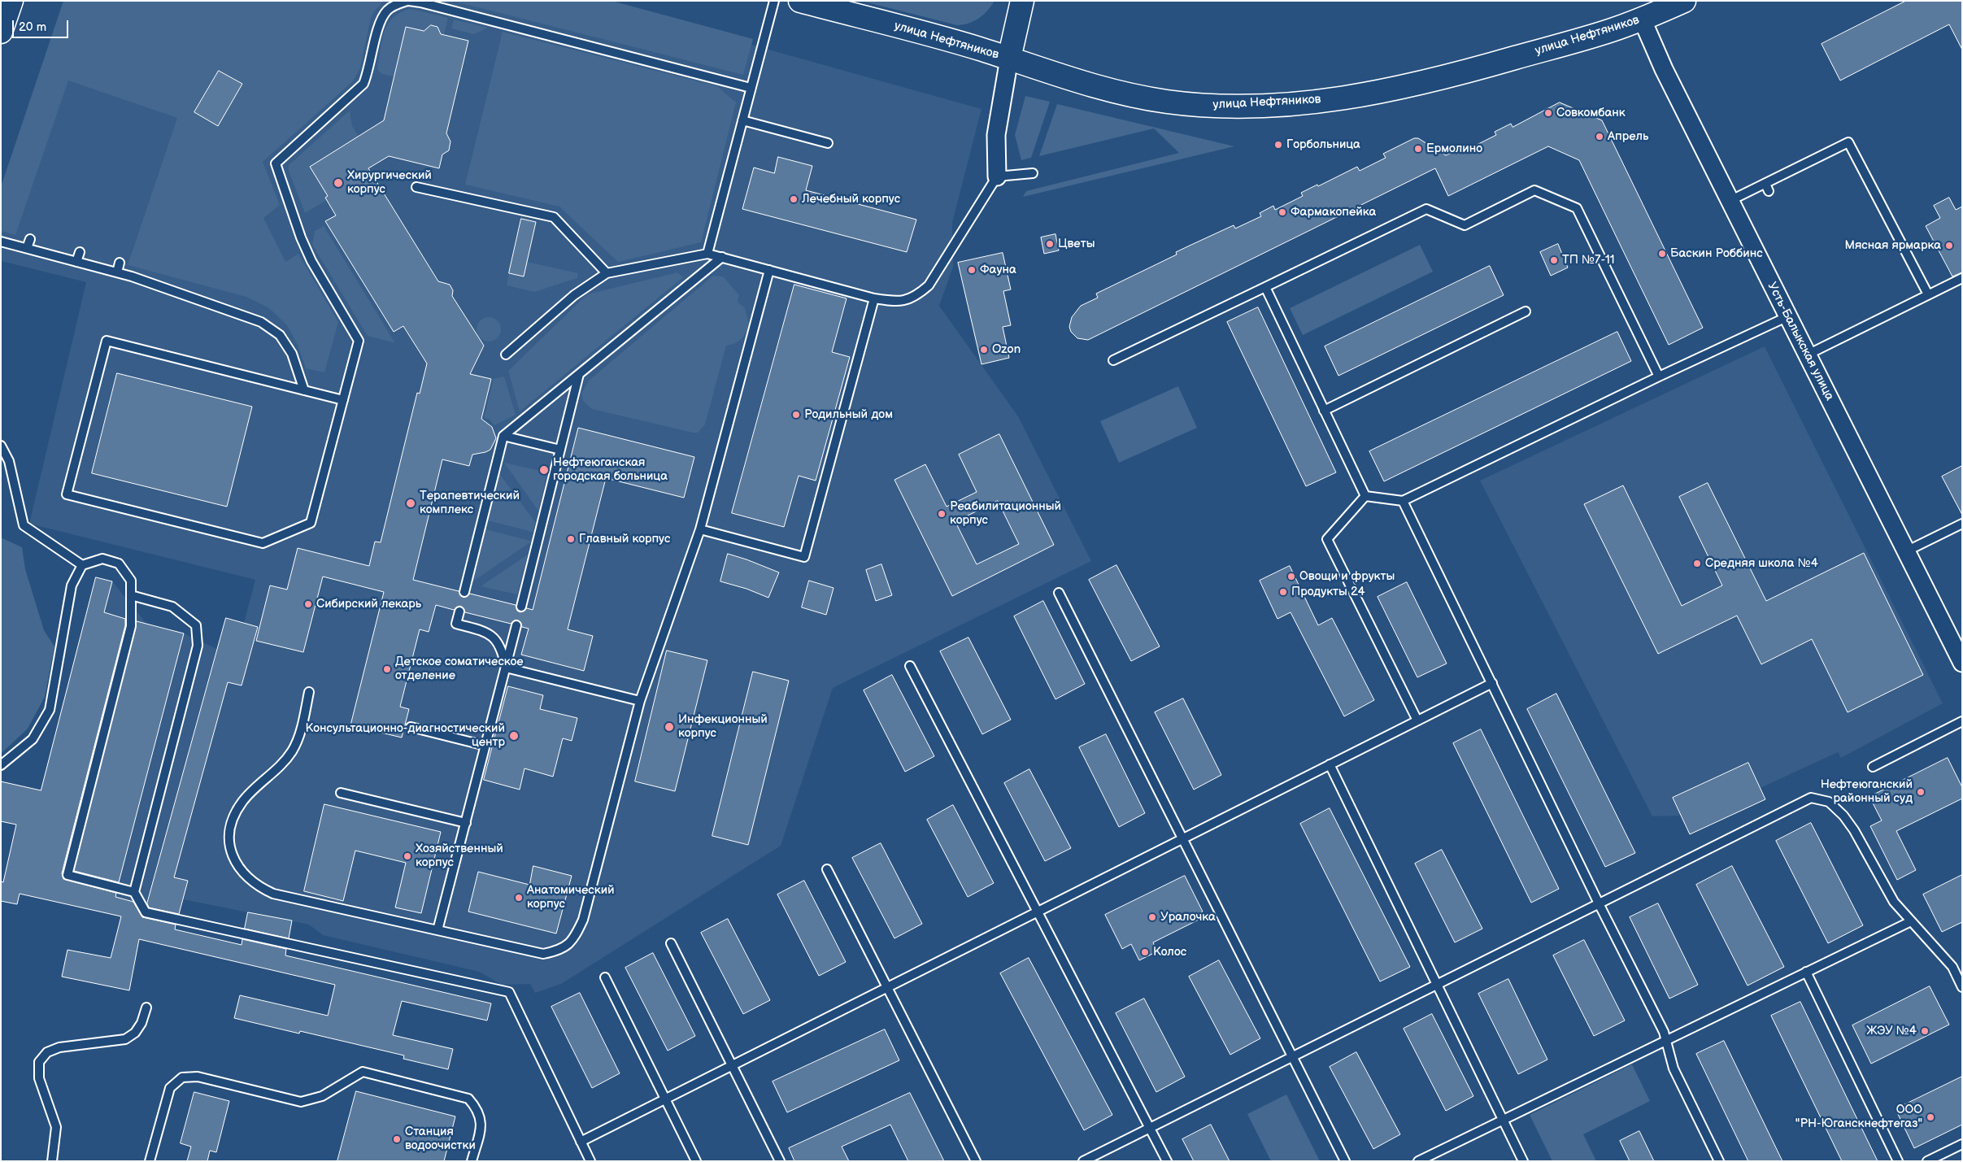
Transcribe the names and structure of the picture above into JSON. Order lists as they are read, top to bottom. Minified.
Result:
{"streets":{"main road":["улица Нефтяников"],"street":["Усть-Балыкская улица"]},"crossings":[["улица Нефтяников","Усть-Балыкская улица"]],"places":["Совкомбанк","Апрель","Горбольница","Ермолино","Хирургический корпус","Лечебный корпус","Фармакопейка","Цветы","Мясная ярмарка","Баскин Роббинс","ТП №7-11","Фауна","Ozon","Родильный дом","Нефтеюганская городская больница","Терапевтический комплекс","Реабилитационный корпус","Главный корпус","Средняя школа №4","Овощи и фрукты","Продукты 24","Сибирский лекарь","Детское соматическое отделение","Инфекционный корпус","Консультационно-диагностический центр","Нефтеюганский районный суд","Хозяйственный корпус","Анатомический корпус","Уралочка","Колос","ЖЭУ №4","ООО \"РН-Юганскнефтегаз\"","Станция водоочистки"],"scale_bar":"20 m"}
